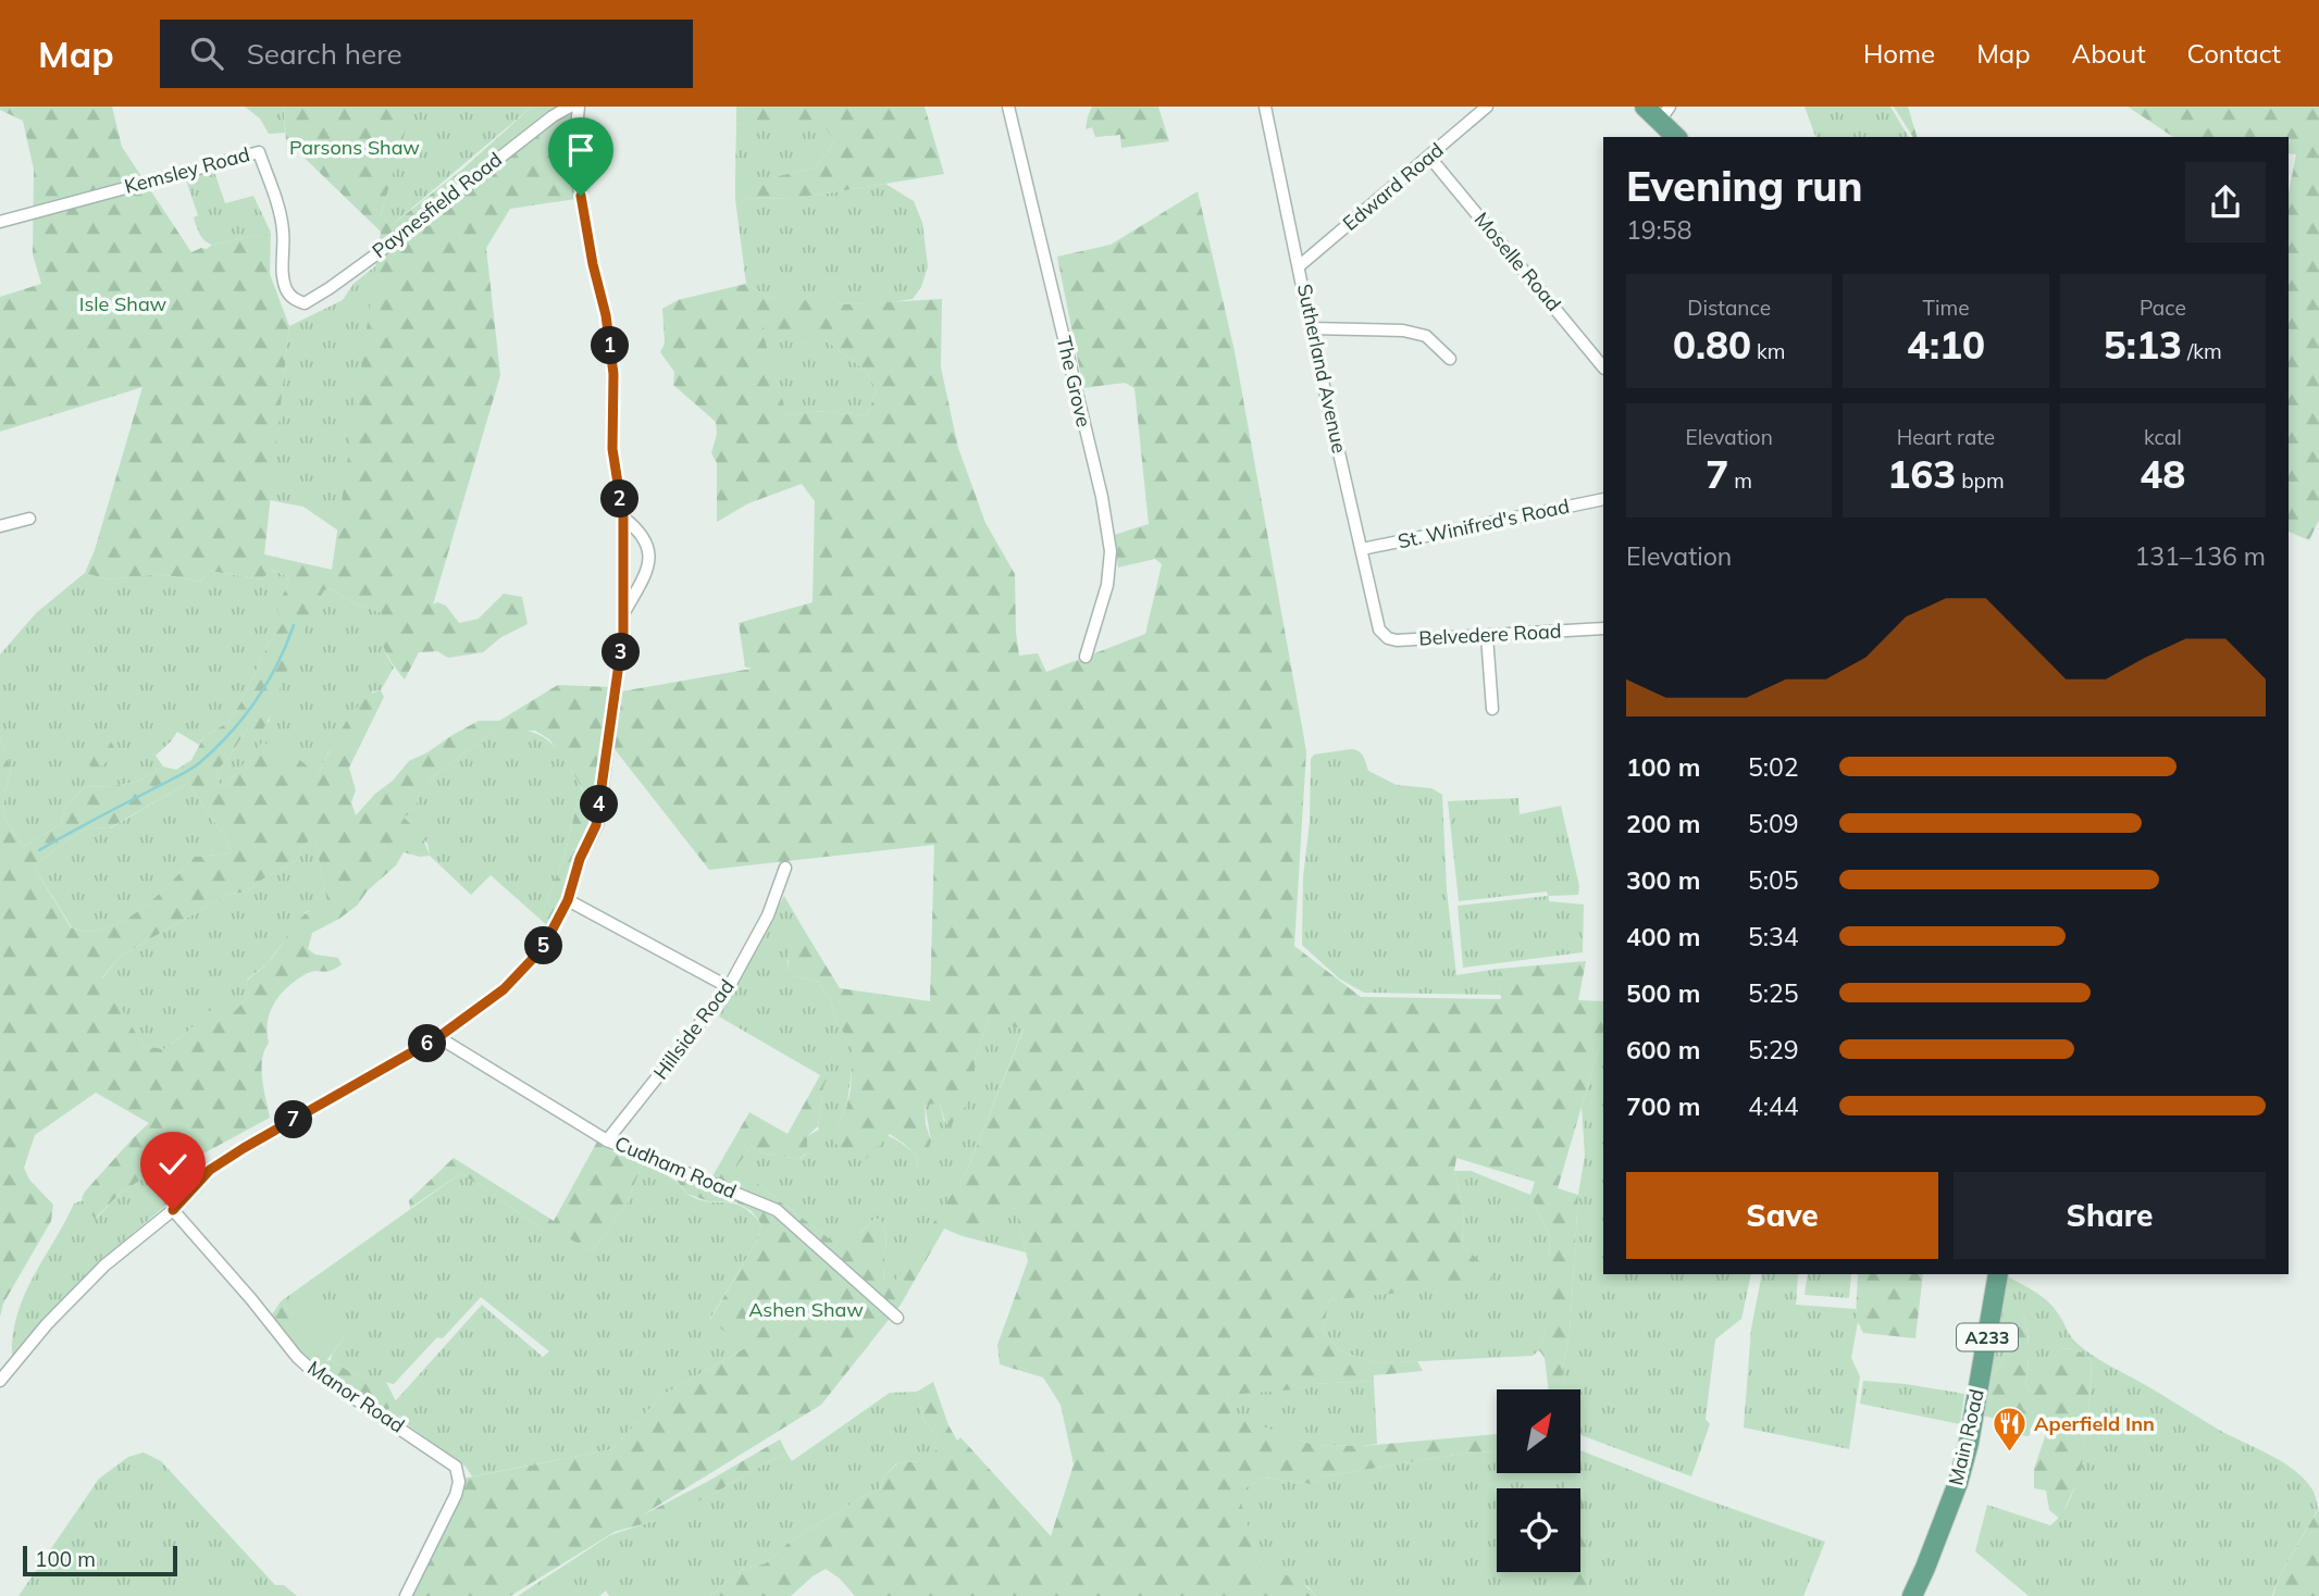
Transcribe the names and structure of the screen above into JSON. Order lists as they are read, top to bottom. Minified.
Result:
{"streets":{"main road":["A233","Main Road"],"street":["Kemsley Road","Edward Road","Paynesfield Road","Moselle Road","Sutherland Avenue","The Grove","St. Winifred's Road","Belvedere Road","Hillside Road","Cudham Road","Manor Road"]},"crossings":[["Kemsley Road","Paynesfield Road"],["Edward Road","Moselle Road"],["Edward Road","Sutherland Avenue"],["Sutherland Avenue","St. Winifred's Road"],["Sutherland Avenue","Belvedere Road"],["Hillside Road","Cudham Road"]],"parks":["Parsons Shaw","Isle Shaw","Ashen Shaw"],"places":{"restaurant":["Aperfield Inn"]},"scale_bar":"100 m","north":"top right","page":{"header":"Map","search":"Search here","nav":["Home","Map","About","Contact"],"heading":["Evening run","19:58"],"stats":[["Distance","0.80 km"],["Time","4:10"],["Pace","5:13 /km"],["Elevation","7 m"],["Heart rate","163 bpm"],["kcal","48"]],"pins":["1","2","3","4","5","6","7"],"chart":["Elevation","131–136 m"],"list":[{"name":"100 m","note":"5:02"},{"name":"200 m","note":"5:09"},{"name":"300 m","note":"5:05"},{"name":"400 m","note":"5:34"},{"name":"500 m","note":"5:25"},{"name":"600 m","note":"5:29"},{"name":"700 m","note":"4:44"}],"buttons":["Save","Share"],"scale":"100 m"}}
